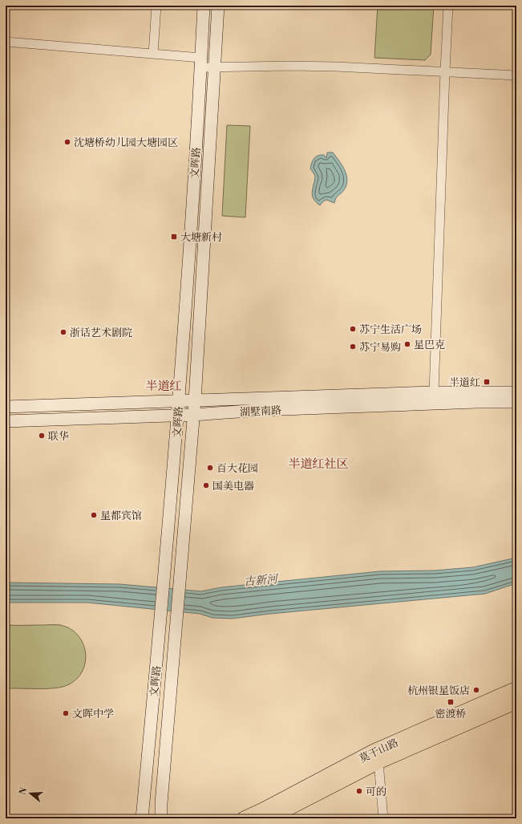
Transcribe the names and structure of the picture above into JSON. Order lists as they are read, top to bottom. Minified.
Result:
{"streets":{"main road":["文晖路","湖墅南路","莫干山路"]},"crossings":[["文晖路","湖墅南路"]],"districts":["半道红","半道红社区"],"water":["古新河"],"places":{"other":["沈塘桥幼儿园大塘园区","苏宁生活广场","浙话艺术剧院","星巴克","苏宁易购","联华","百大花园","国美电器","星都宾馆","杭州银星饭店","文晖中学","可的"],"transit":["大塘新村","半道红","密渡桥"]},"north":"left"}
